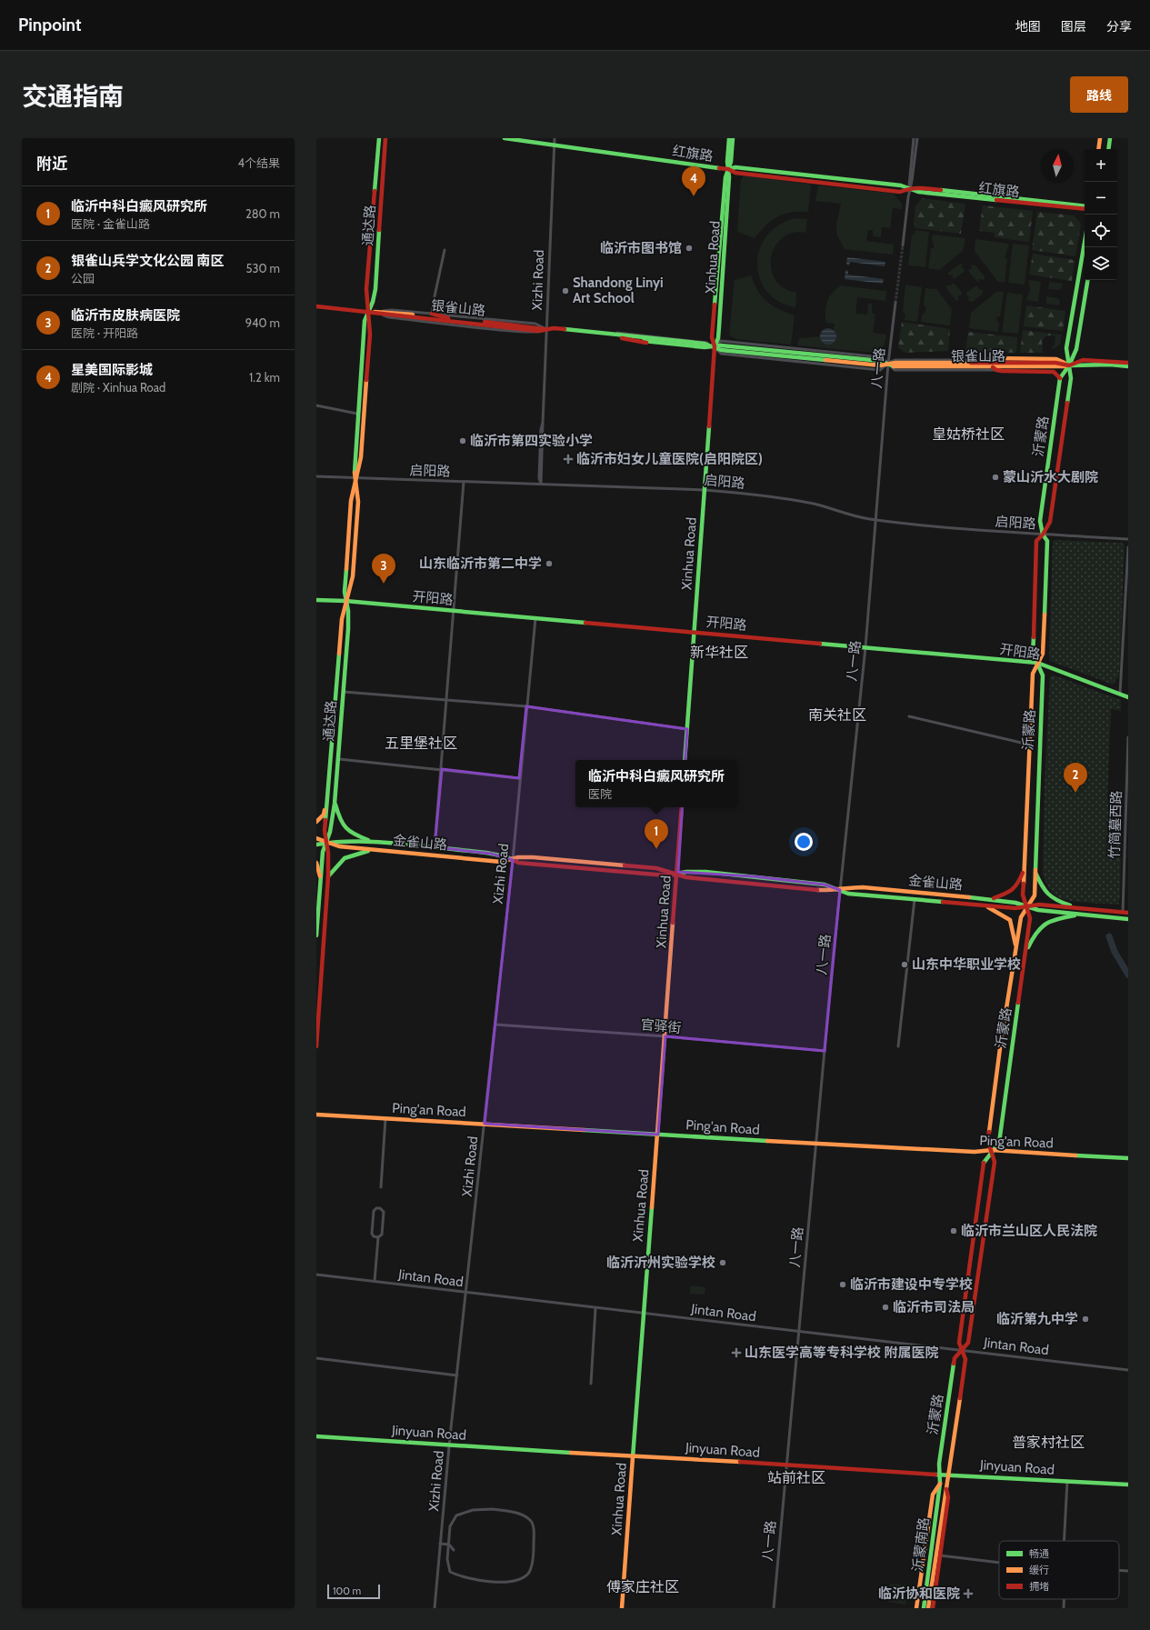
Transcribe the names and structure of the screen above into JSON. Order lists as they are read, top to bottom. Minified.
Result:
{"streets":{"main road":["红旗路","通达路","Xinhua Road","银雀山路","沂蒙路","开阳路","金雀山路","Ping'an Road","Jinyuan Road","沂蒙南路"],"street":["Xizhi Road","八一路","启阳路","竹简墓西路","官驿街","Jintan Road"]},"crossings":[["红旗路","Xinhua Road"],["红旗路","Xizhi Road"],["通达路","银雀山路"],["通达路","启阳路"],["通达路","开阳路"],["通达路","金雀山路"],["Xinhua Road","银雀山路"],["Xinhua Road","启阳路"],["Xinhua Road","开阳路"],["Xinhua Road","金雀山路"],["Xinhua Road","官驿街"],["Xinhua Road","Ping'an Road"],["Xinhua Road","Jintan Road"],["Xinhua Road","Jinyuan Road"],["Xizhi Road","银雀山路"],["Xizhi Road","启阳路"],["Xizhi Road","开阳路"],["Xizhi Road","金雀山路"],["Xizhi Road","官驿街"],["Xizhi Road","Ping'an Road"],["Xizhi Road","Jintan Road"],["Xizhi Road","Jinyuan Road"],["银雀山路","八一路"],["银雀山路","沂蒙路"],["八一路","启阳路"],["八一路","开阳路"],["八一路","金雀山路"],["八一路","官驿街"],["八一路","Ping'an Road"],["八一路","Jintan Road"],["八一路","Jinyuan Road"],["沂蒙路","启阳路"],["沂蒙路","开阳路"],["沂蒙路","金雀山路"],["沂蒙路","Ping'an Road"],["沂蒙路","Jintan Road"],["沂蒙路","Jinyuan Road"],["沂蒙路","沂蒙南路"],["竹简墓西路","金雀山路"]],"districts":["皇姑桥社区","新华社区","南关社区","五里堡社区","普家村社区","站前社区","傅家庄社区"],"places":{"other":["临沂市图书馆","Shandong Linyi Art School","临沂市第四实验小学","蒙山沂水大剧院","山东临沂市第二中学","山东中华职业学校","临沂市兰山区人民法院","临沂沂州实验学校","临沂市建设中专学校","临沂市司法局","临沂第九中学"],"health":["临沂市妇女儿童医院(启阳院区)","山东医学高等专科学校 附属医院","临沂协和医院"]},"legend":["畅通","缓行","拥堵"],"scale_bar":"100 m","north":"top","page":{"header":"Pinpoint","nav":["地图","图层","分享"],"title":"交通指南","buttons":"路线","heading":["附近","4个结果"],"map_buttons":["+","−"],"pins":["4","3","2","1"],"list":[{"mark":"1","name":"临沂中科白癜风研究所","note":"医院 · 金雀山路","value":"280 m"},{"mark":"2","name":"银雀山兵学文化公园 南区","note":"公园","value":"530 m"},{"mark":"3","name":"临沂市皮肤病医院","note":"医院 · 开阳路","value":"940 m"},{"mark":"4","name":"星美国际影城","note":"剧院 · Xinhua Road","value":"1.2 km"}],"popup":["临沂中科白癜风研究所","医院"],"scale":"100 m"}}
